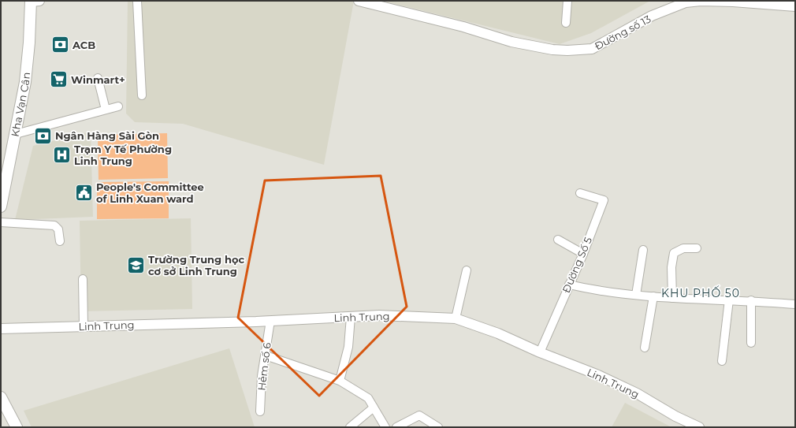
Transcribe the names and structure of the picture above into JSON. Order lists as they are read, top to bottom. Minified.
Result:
{"streets":{"main road":["Kha Vạn Cân"],"street":["Đường số 13","Đường Số 5","Linh Trung","Hẻm số 6"]},"crossings":[["Đường Số 5","Linh Trung"],["Linh Trung","Hẻm số 6"]],"districts":["KHU PHỐ 50"],"places":{"bank":["ACB","Ngân Hàng Sài Gòn"],"supermarket":["Winmart+"],"hospital":["Trạm Y Tế Phường Linh Trung"],"public building":["People's Committee of Linh Xuan ward"],"school or university":["Trường Trung học cơ sở Linh Trung"]}}
